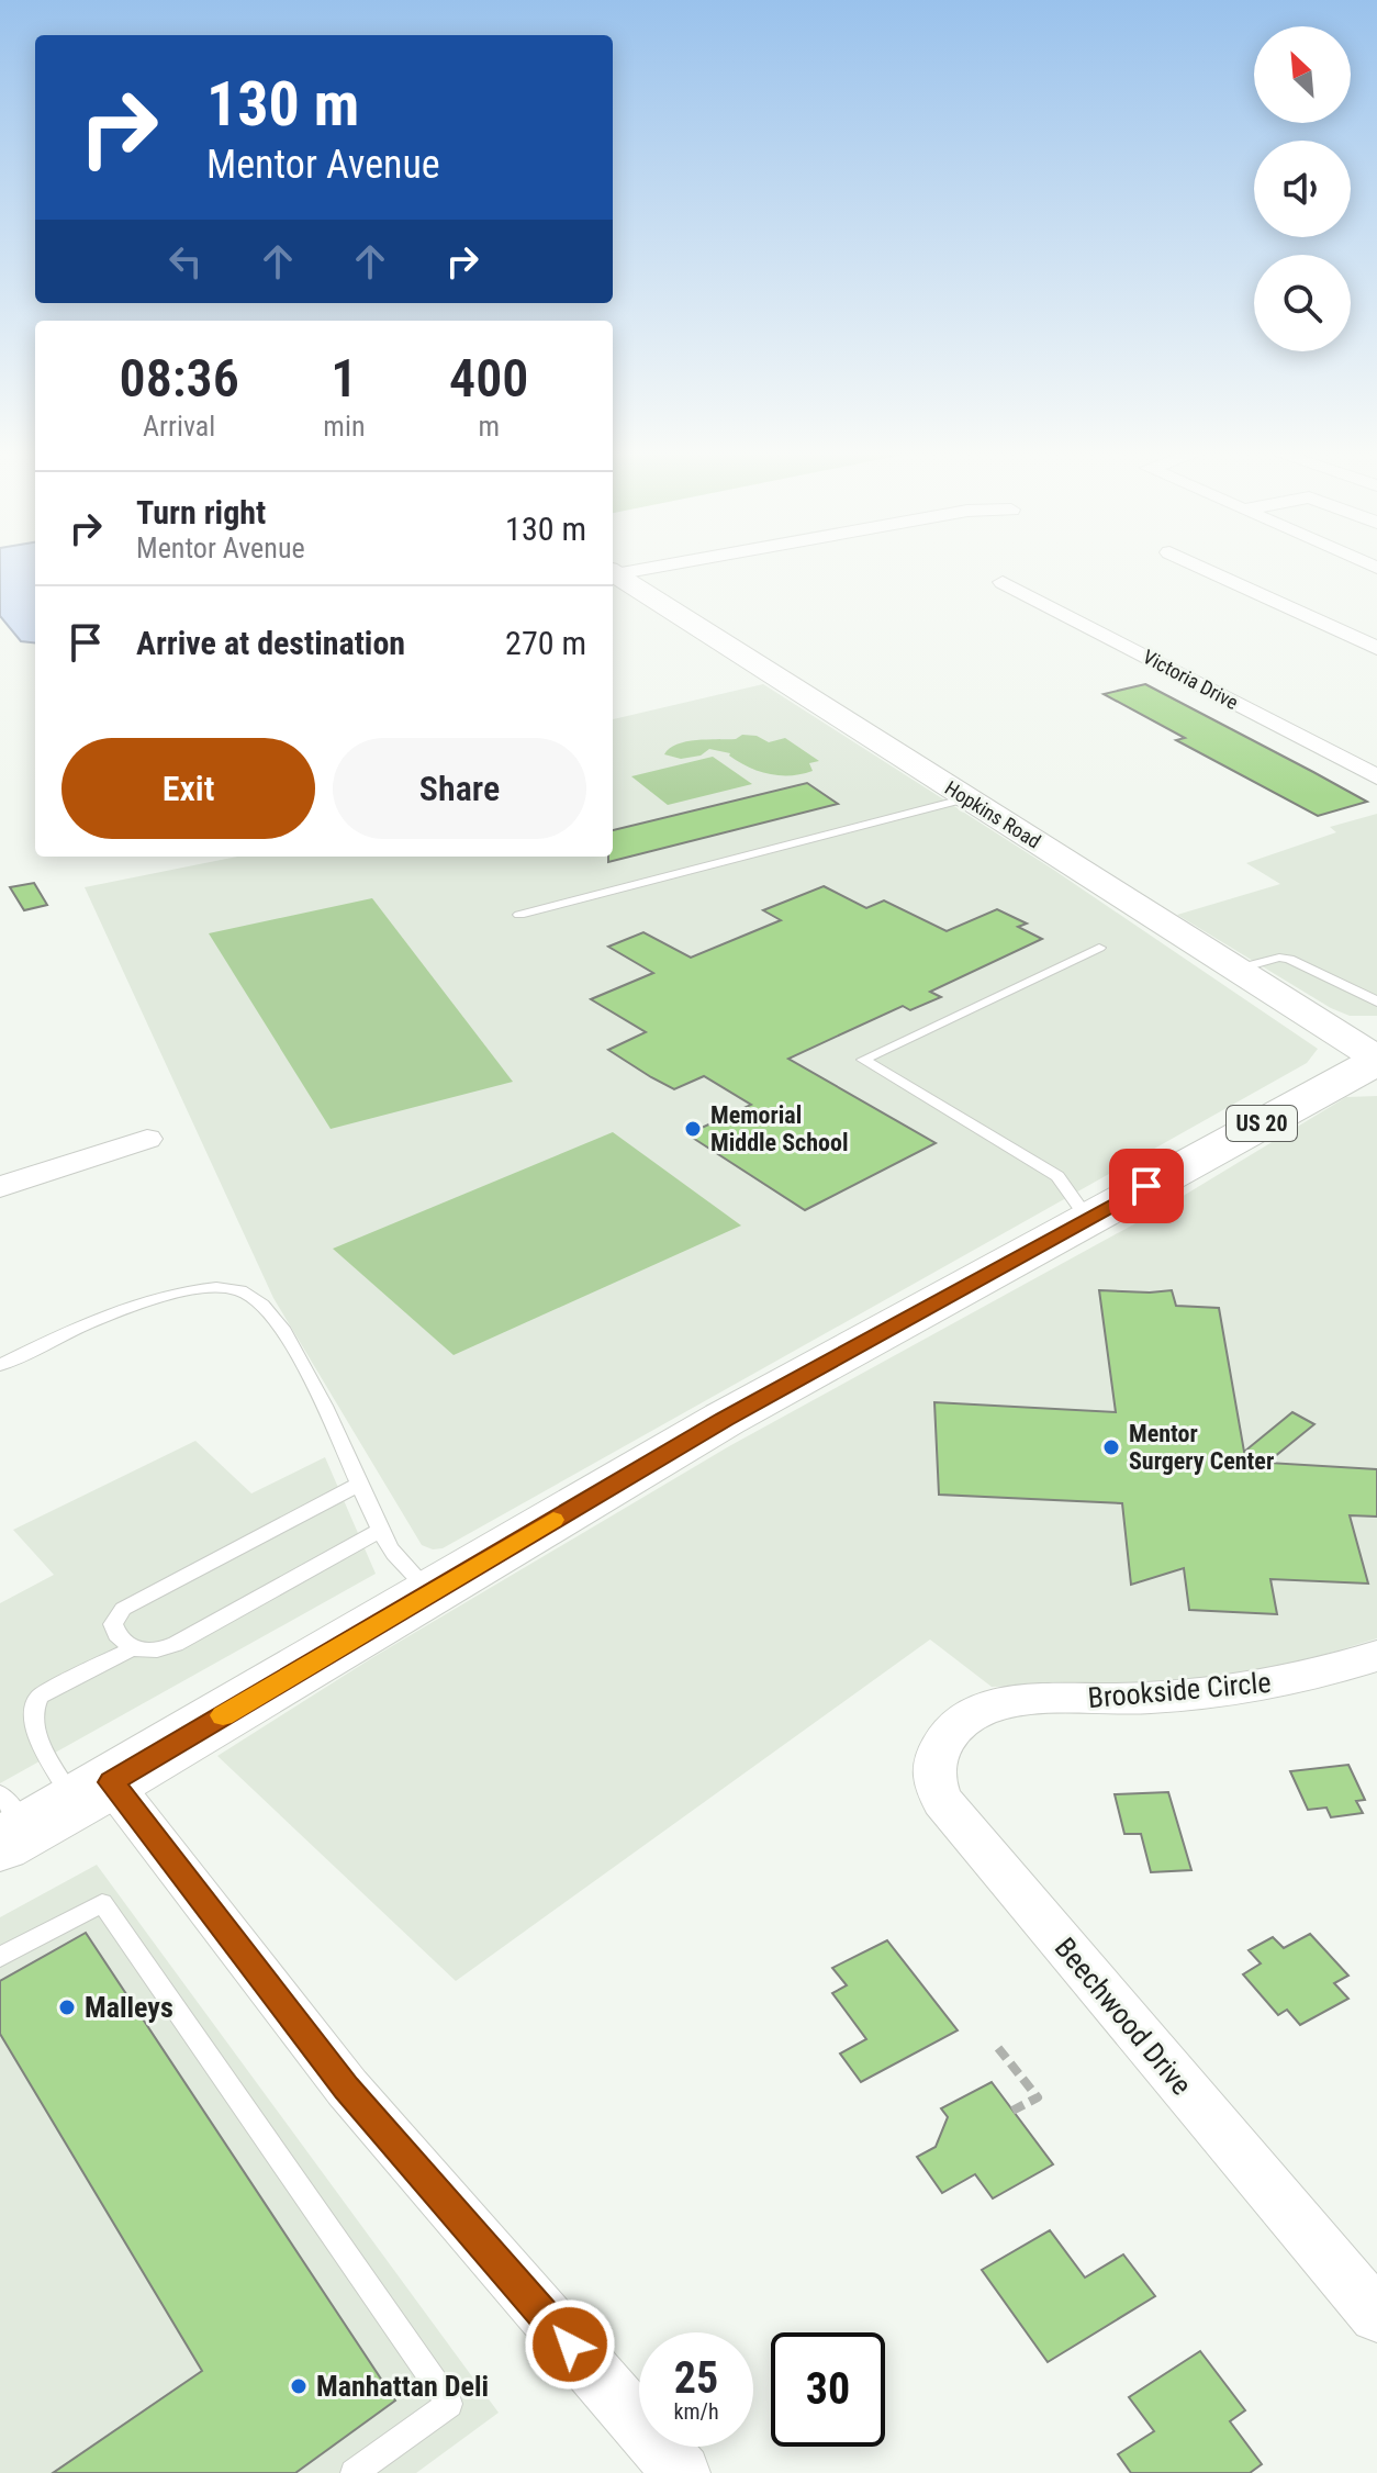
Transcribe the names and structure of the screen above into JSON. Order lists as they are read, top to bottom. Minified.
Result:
{"streets":{"main road":["US 20"],"street":["Victoria Drive","Hopkins Road","Brookside Circle","Beechwood Drive"]},"crossings":[["Hopkins Road","US 20"],["Brookside Circle","Beechwood Drive"]],"places":["Memorial Middle School","Mentor Surgery Center","Malleys","Manhattan Deli"],"north":"top left","page":{"turn":["130 m","Mentor Avenue"],"eta":["08:36","Arrival","1","min","400","m"],"list":[{"name":"Turn right","note":"Mentor Avenue","value":"130 m"},{"name":"Arrive at destination","value":"270 m"}],"buttons":["Exit","Share"],"speed":"25 km/h","limit":"30"}}
